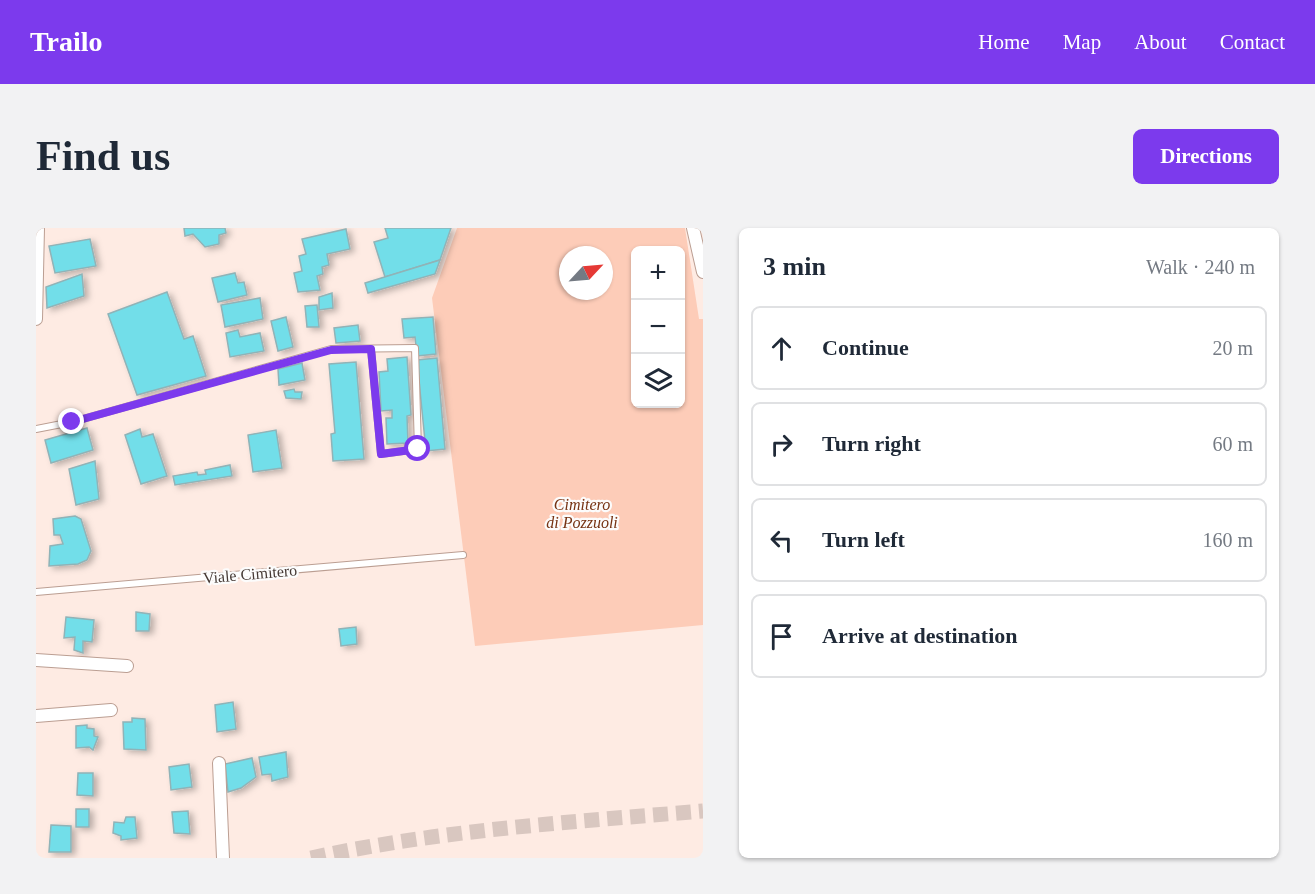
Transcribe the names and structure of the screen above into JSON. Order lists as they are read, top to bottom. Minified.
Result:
{"streets":{"lane":["Viale Cimitero"]},"parks":["Cimitero di Pozzuoli"],"north":"top right","page":{"header":"Trailo","nav":["Home","Map","About","Contact"],"buttons":"Directions","title":"Find us","heading":["3 min","Walk · 240 m"],"map_buttons":["+","−"],"list":[["Continue","20 m"],["Turn right","60 m"],["Turn left","160 m"],"Arrive at destination"]}}
